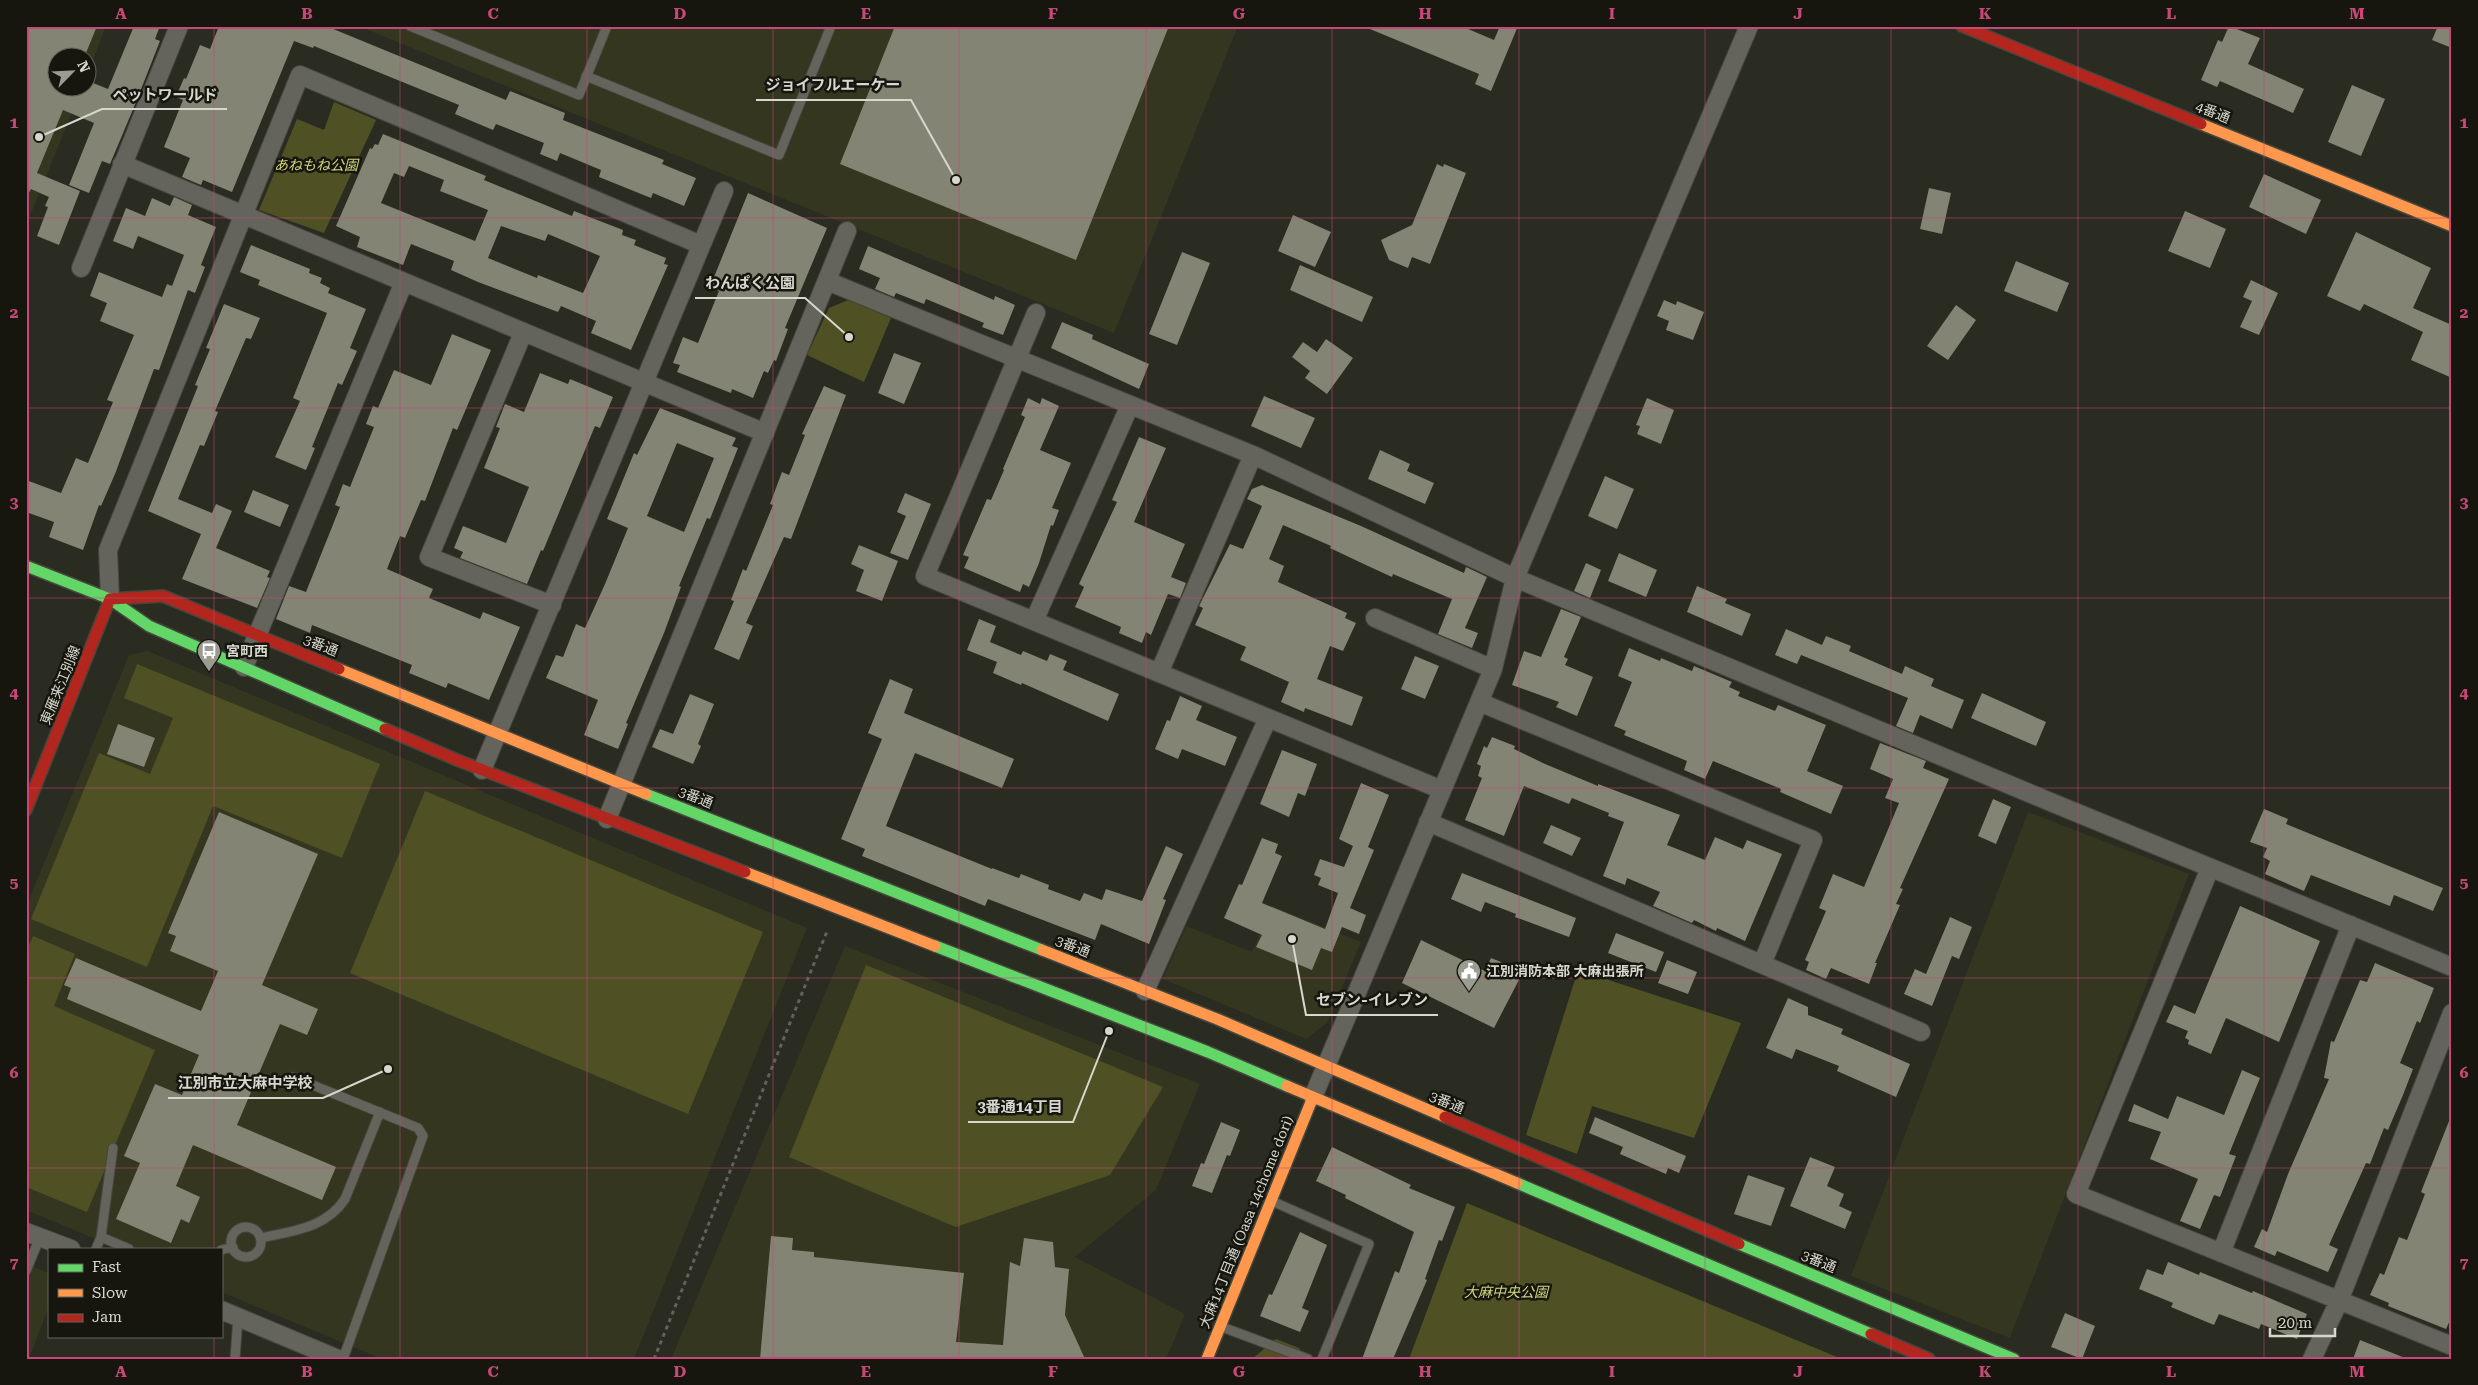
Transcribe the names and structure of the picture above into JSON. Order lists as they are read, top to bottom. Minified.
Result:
{"streets":{"street":["4番通","3番通","東雁来江別線","大麻14丁目通 (Oasa 14chome dori)"]},"crossings":[["3番通","東雁来江別線"],["3番通","大麻14丁目通 (Oasa 14chome dori)"]],"parks":["あねもね公園","大麻中央公園"],"places":{"other":["ペットワールド","ジョイフルエーケー","わんぱく公園","セブン-イレブン","3番通14丁目","江別市立大麻中学校"],"bus stop":["宮町西"],"public building":["江別消防本部 大麻出張所"]},"legend":["Fast","Slow","Jam"],"scale_bar":"20 m","north":"top right","grid":{"columns":["A","B","C","D","E","F","G","H","I","J","K","L","M"],"rows":["1","2","3","4","5","6","7"]}}
